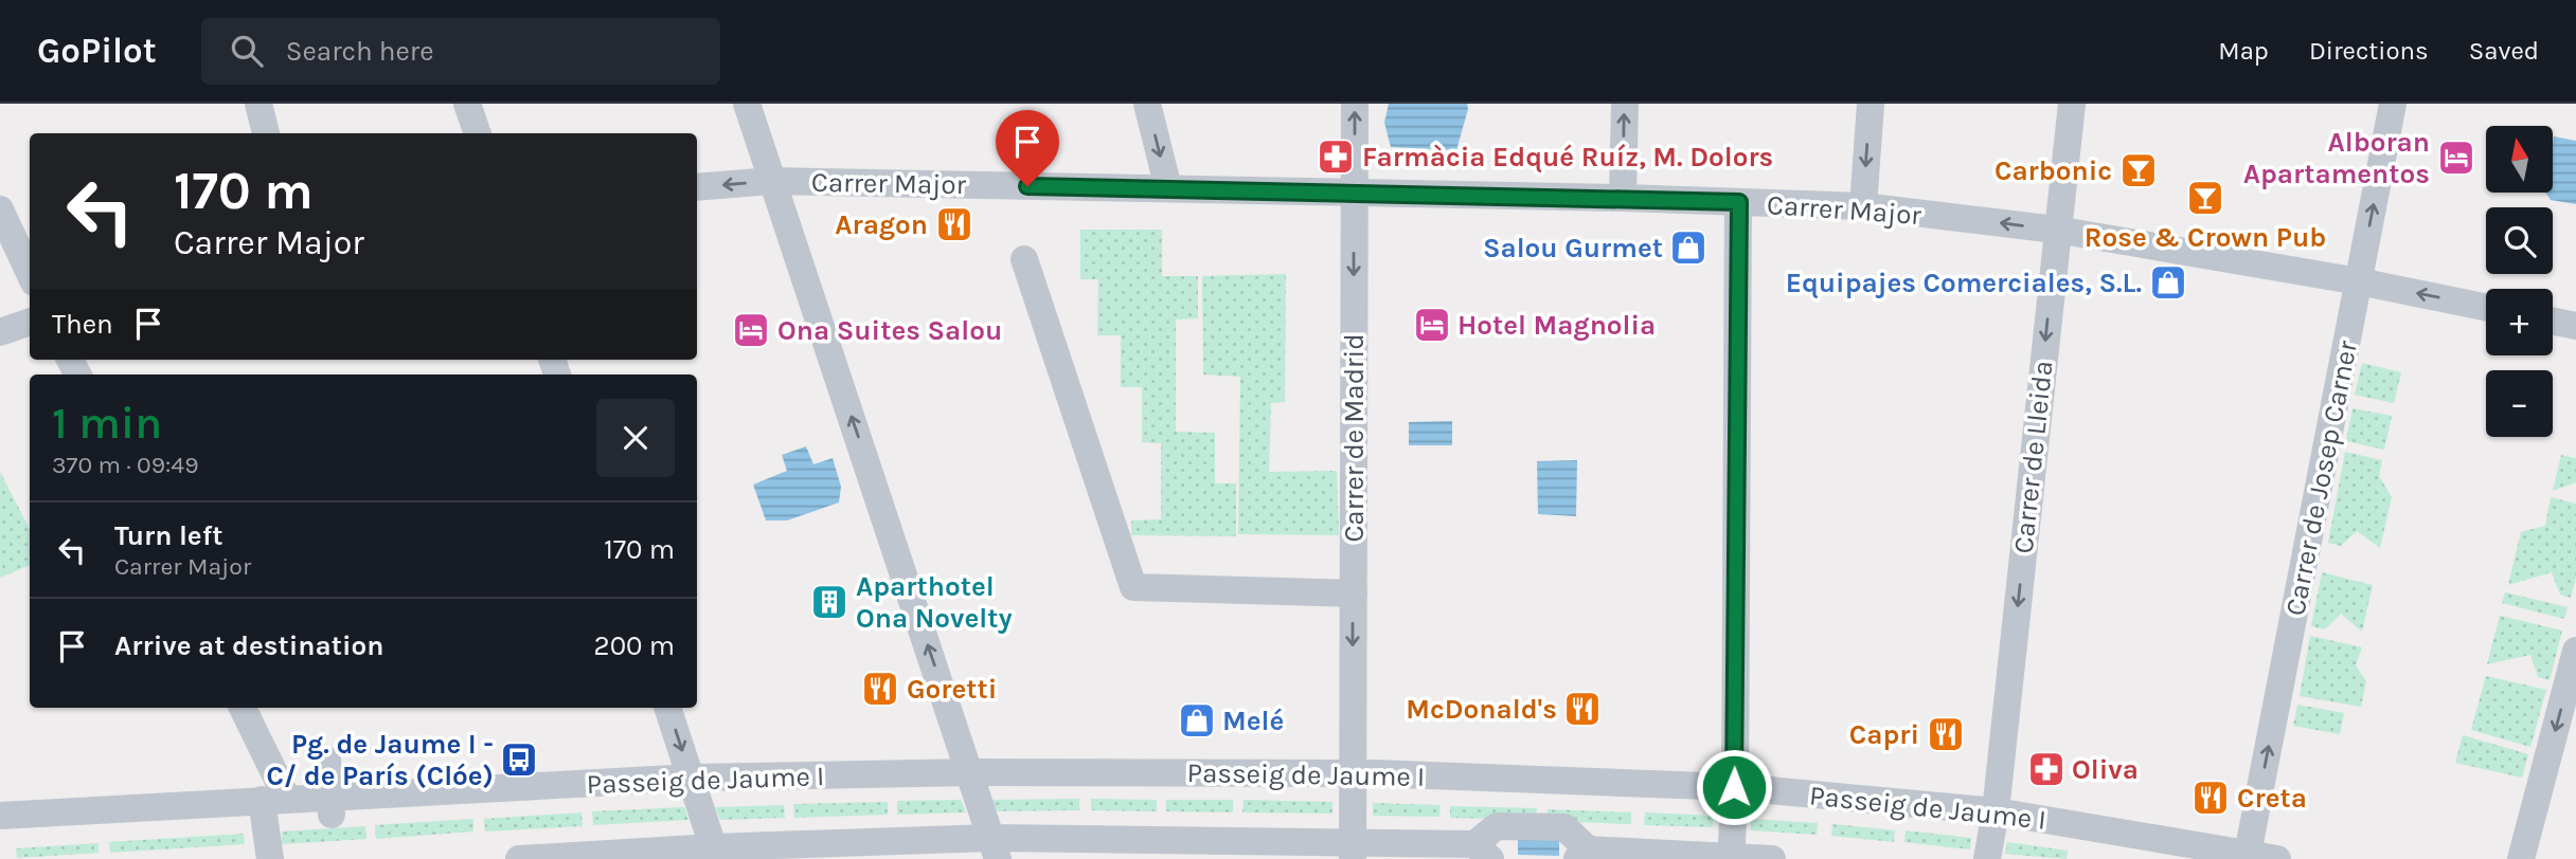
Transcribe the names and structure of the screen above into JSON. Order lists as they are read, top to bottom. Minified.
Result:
{"streets":{"street":["Carrer Major","Carrer de Madrid","Carrer de Lleida","Carrer de Josep Carner","Passeig de Jaume I"]},"crossings":[["Carrer Major","Carrer de Madrid"],["Carrer Major","Carrer de Lleida"],["Carrer Major","Carrer de Josep Carner"],["Carrer de Madrid","Passeig de Jaume I"],["Carrer de Lleida","Passeig de Jaume I"],["Carrer de Josep Carner","Passeig de Jaume I"]],"one_way":["Carrer de Lleida","Carrer de Josep Carner"],"places":{"pharmacy":["Farmàcia Edqué Ruíz, M. Dolors","Oliva"],"hotel":["Alboran Apartamentos","Hotel Magnolia","Ona Suites Salou"],"bar":["Carbonic","Rose & Crown Pub"],"restaurant":["Aragon","Goretti","McDonald's","Capri","Creta"],"shop":["Salou Gurmet","Equipajes Comerciales, S.L.","Melé"],"building":["Aparthotel Ona Novelty"],"bus stop":["Pg. de Jaume I - C/ de París (Clóe)"]},"north":"top","page":{"header":"GoPilot","search":"Search here","nav":["Map","Directions","Saved"],"map_buttons":["+","−"],"turn":["170 m","Carrer Major"],"then":"Then","heading":["1 min","370 m · 09:49"],"list":[{"name":"Turn left","note":"Carrer Major","value":"170 m"},{"name":"Arrive at destination","value":"200 m"}]}}
